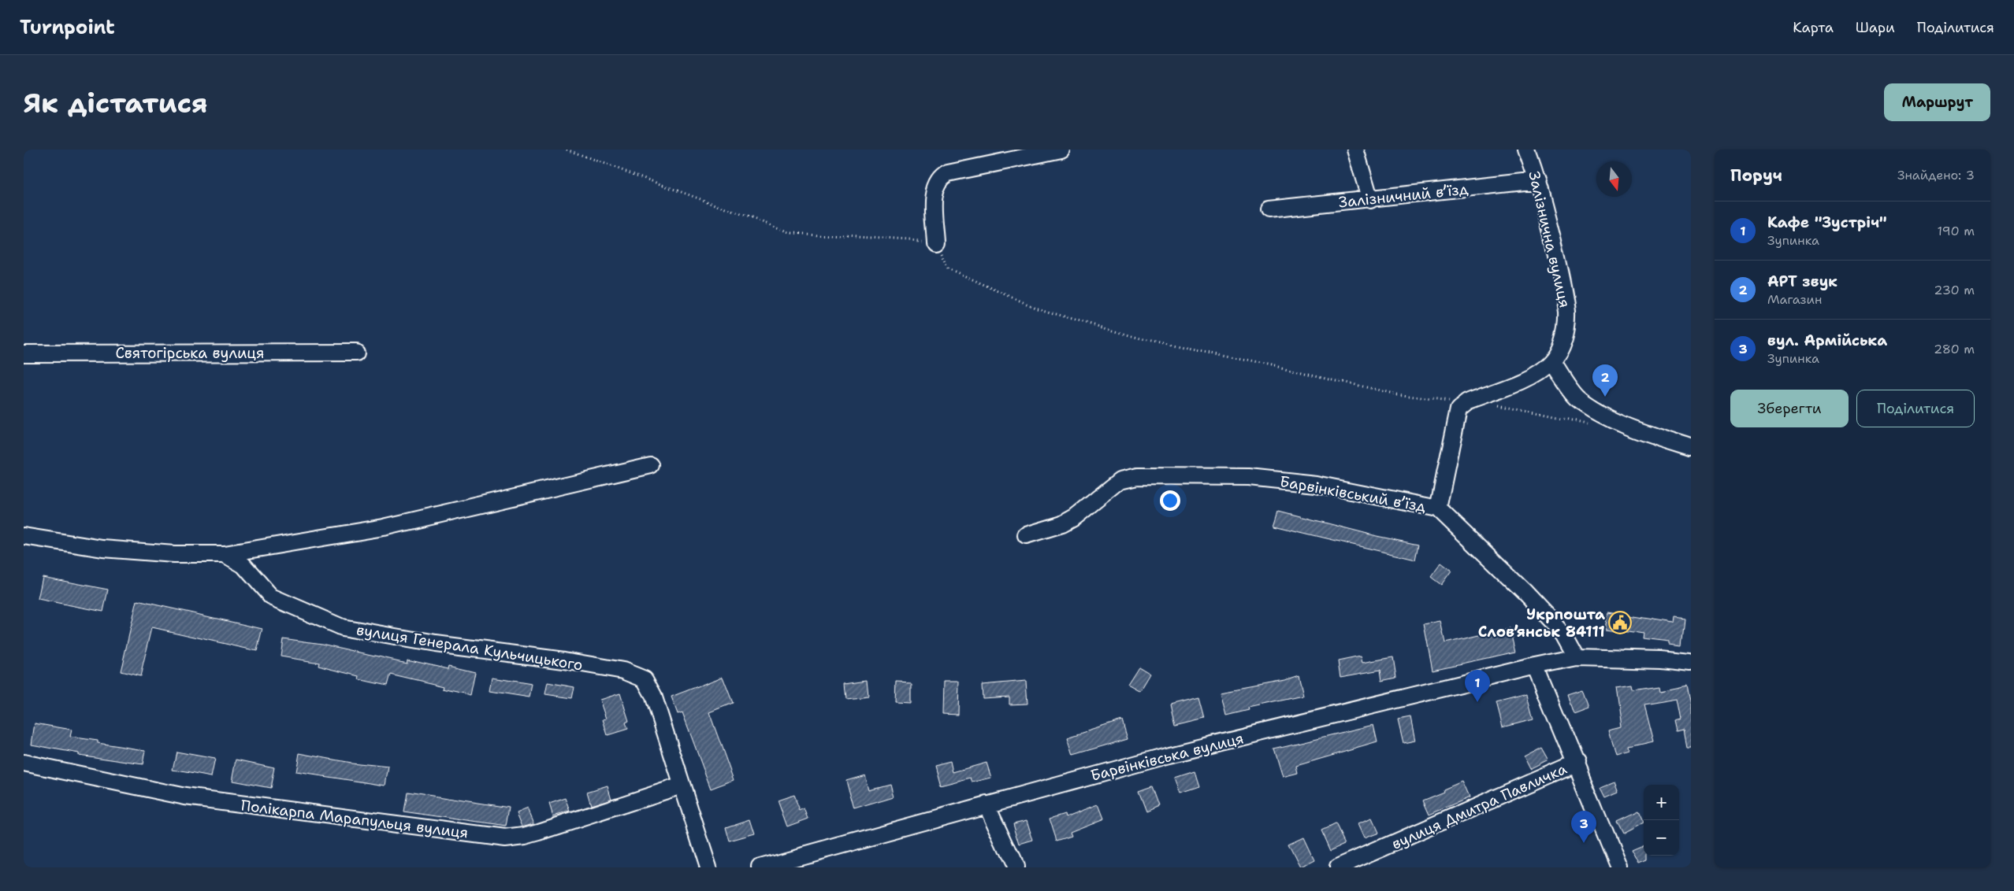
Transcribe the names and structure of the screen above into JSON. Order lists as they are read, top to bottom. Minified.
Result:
{"streets":{"street":["Залізничний в’їзд","Залізнична вулиця","Святогірська вулиця","Барвінківський в’їзд","вулиця Генерала Кульчицького","Барвінківська вулиця","вулиця Дмитра Павличка","Полікарпа Марапульця вулиця"]},"crossings":[["Залізничний в’їзд","Залізнична вулиця"],["Залізнична вулиця","Барвінківський в’їзд"],["Барвінківський в’їзд","Барвінківська вулиця"],["вулиця Генерала Кульчицького","Полікарпа Марапульця вулиця"]],"places":{"public building":["Укрпошта Слов’янськ 84111"]},"north":"bottom","page":{"header":"Turnpoint","nav":["Карта","Шари","Поділитися"],"buttons":["Маршрут",["Зберегти","Поділитися"]],"title":"Як дістатися","heading":["Поруч","Знайдено: 3"],"list":[{"mark":"1","name":"Кафе \"Зустріч\"","note":"Зупинка","value":"190 m"},{"mark":"2","name":"АРТ звук","note":"Магазин","value":"230 m"},{"mark":"3","name":"вул. Армійська","note":"Зупинка","value":"280 m"}],"pins":["2","1","3"],"map_buttons":["+","−"]}}
